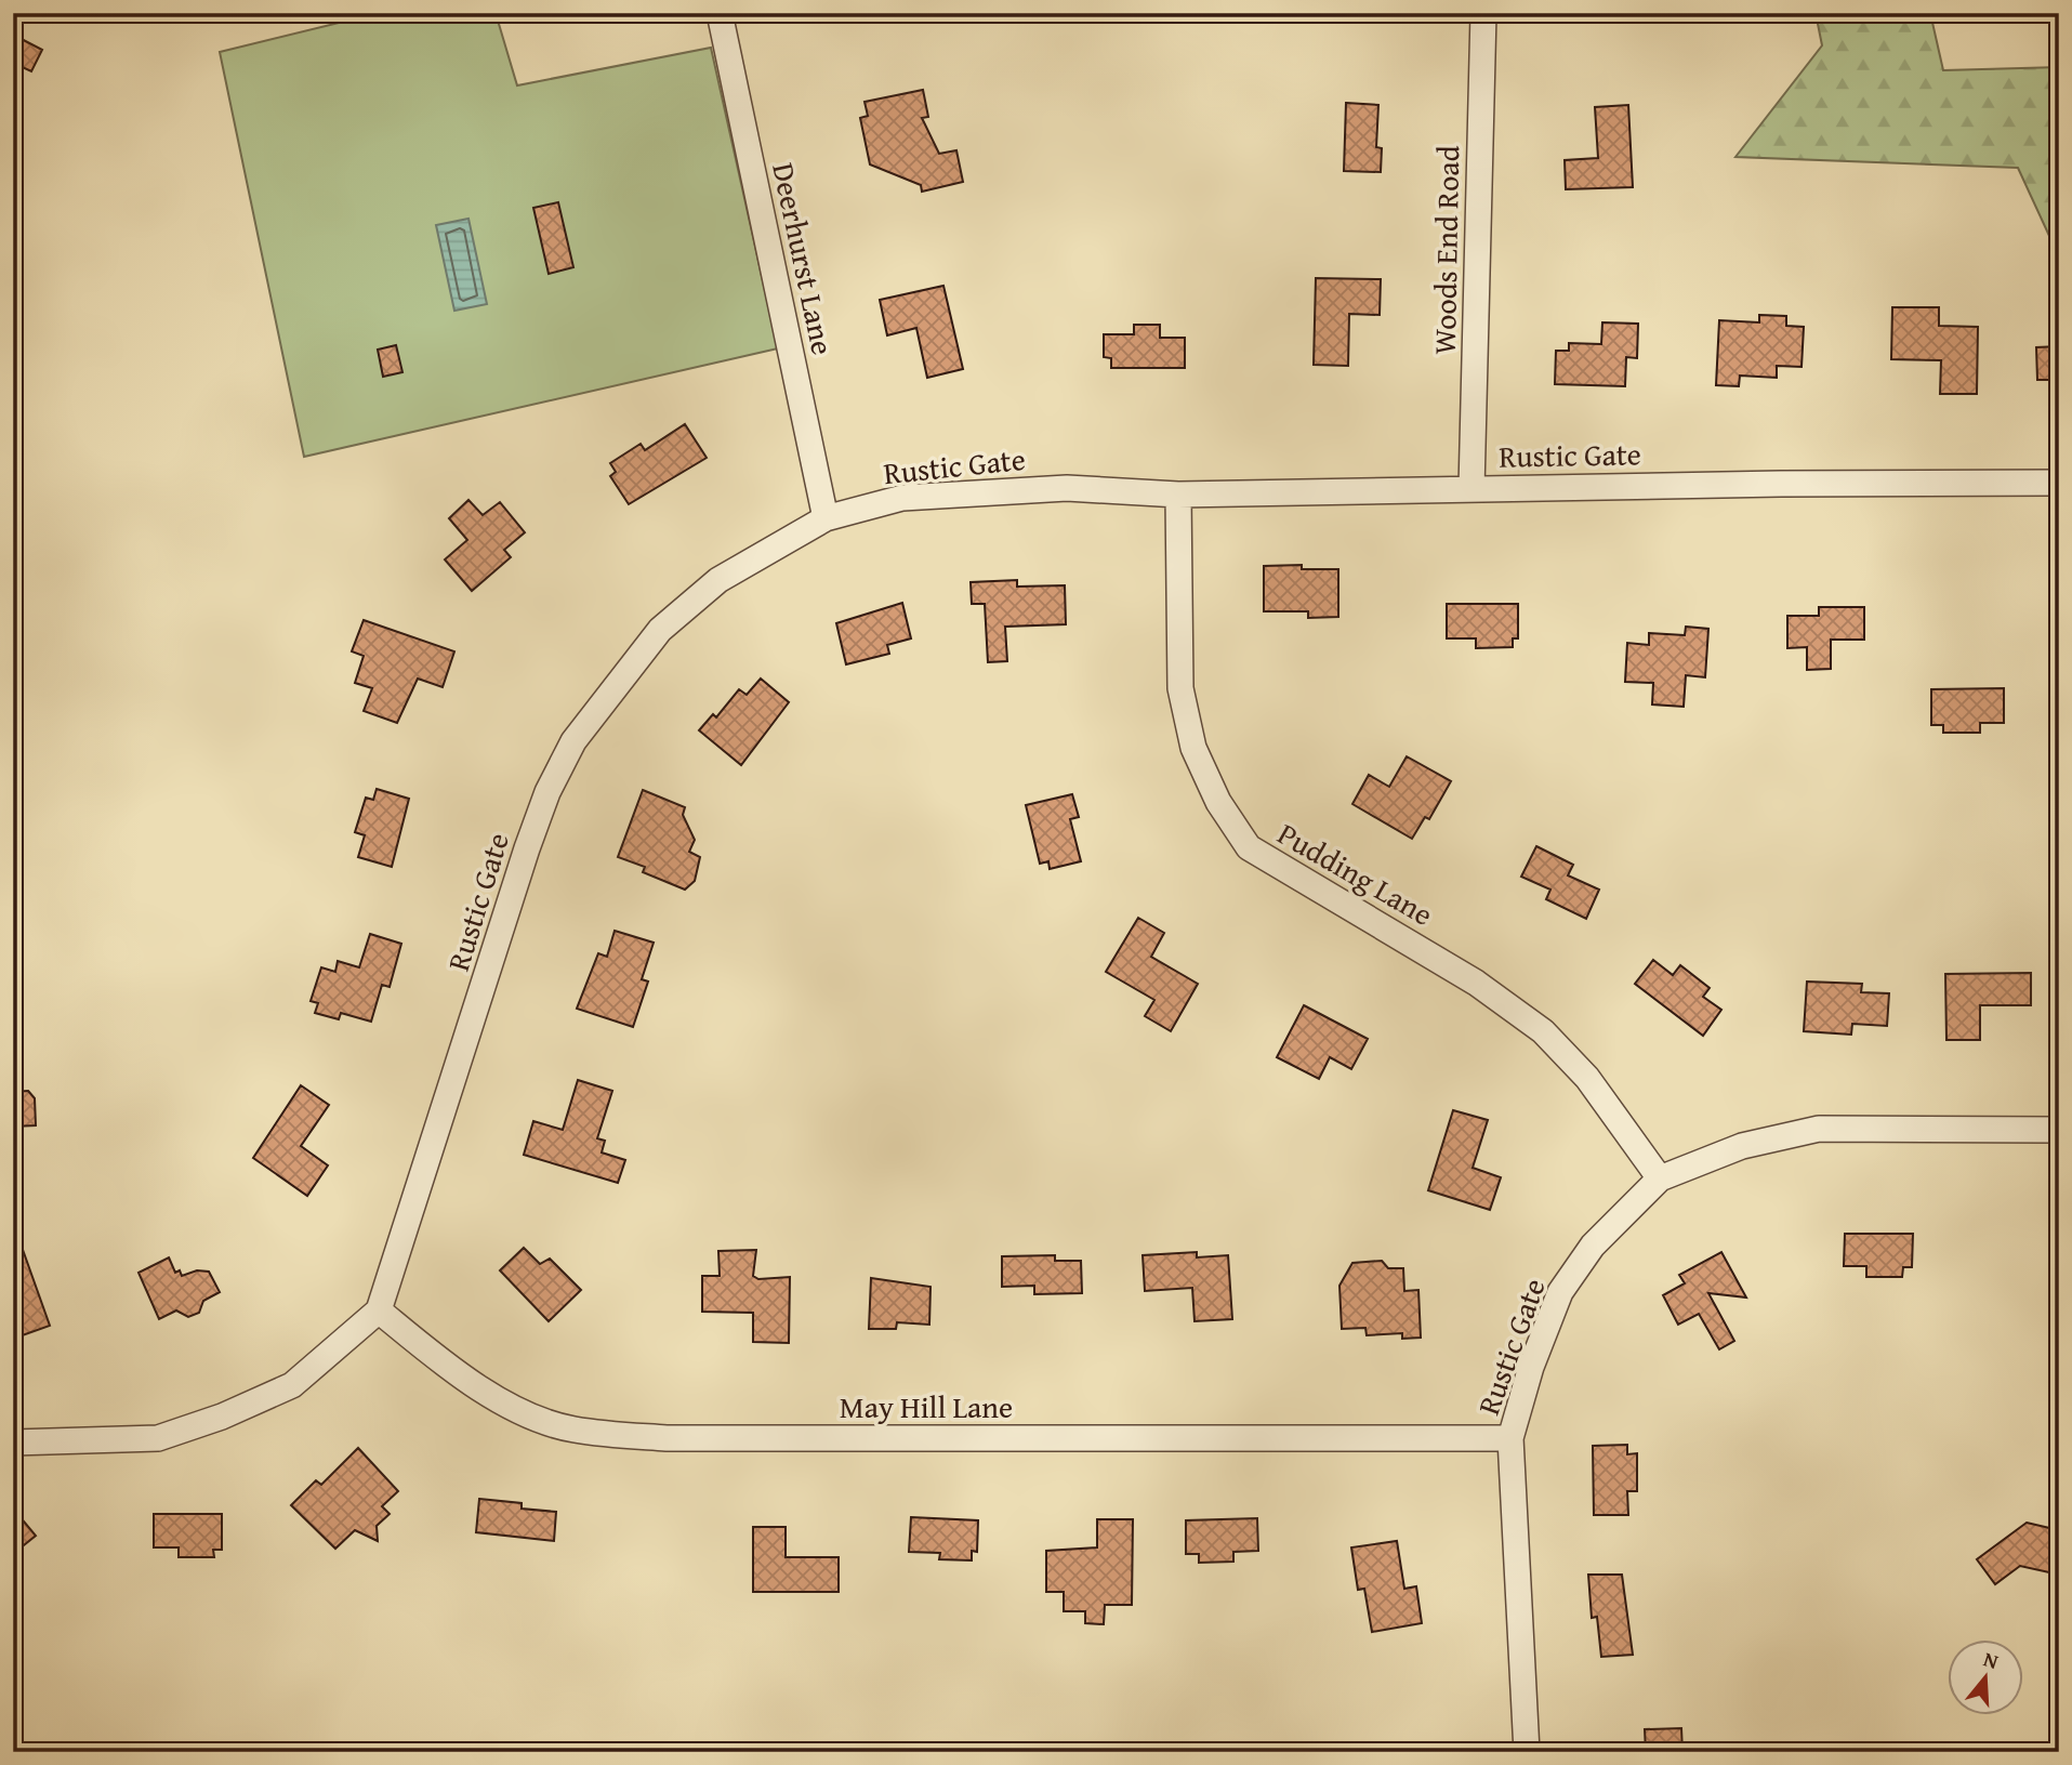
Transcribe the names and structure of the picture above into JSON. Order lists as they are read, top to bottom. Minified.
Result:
{"streets":{"street":["Woods End Road","Deerhurst Lane","Rustic Gate","Pudding Lane","May Hill Lane"]},"crossings":[["Woods End Road","Rustic Gate"],["Deerhurst Lane","Rustic Gate"],["Rustic Gate","Pudding Lane"],["Rustic Gate","May Hill Lane"]],"north":"top"}
